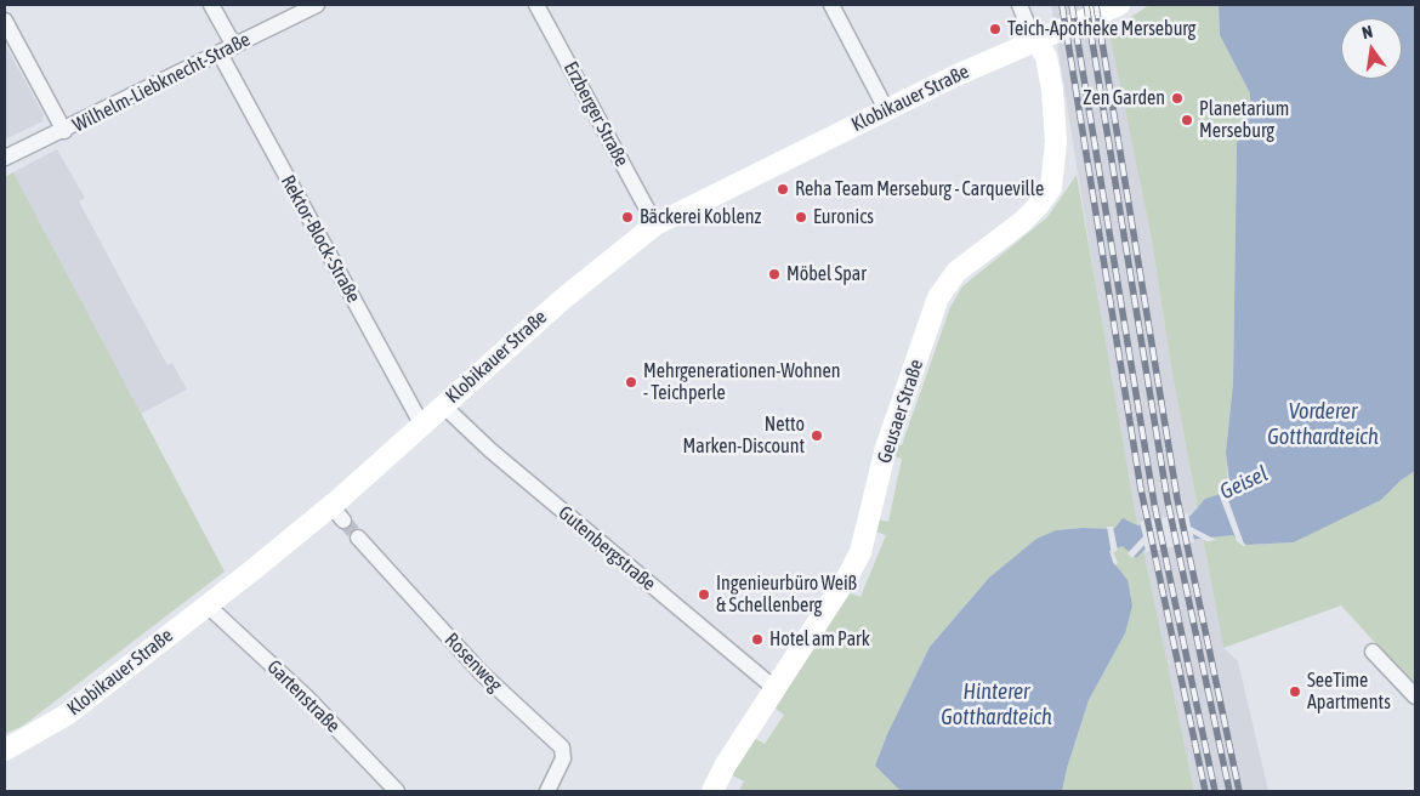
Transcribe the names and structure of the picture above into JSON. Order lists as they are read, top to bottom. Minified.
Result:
{"streets":{"street":["Wilhelm-Liebknecht-Straße","Klobikauer Straße","Erzberger Straße","Rektor-Block-Straße","Geusaer Straße","Gutenbergstraße","Rosenweg","Gartenstraße"]},"crossings":[["Wilhelm-Liebknecht-Straße","Rektor-Block-Straße"],["Klobikauer Straße","Erzberger Straße"],["Klobikauer Straße","Rektor-Block-Straße"],["Klobikauer Straße","Geusaer Straße"],["Klobikauer Straße","Gutenbergstraße"],["Klobikauer Straße","Gartenstraße"],["Geusaer Straße","Gutenbergstraße"]],"water":["Vorderer Gotthardteich","Geisel","Hinterer Gotthardteich"],"places":["Teich-Apotheke Merseburg","Zen Garden","Planetarium Merseburg","Reha Team Merseburg - Carqueville","Bäckerei Koblenz","Euronics","Möbel Spar","Mehrgenerationen-Wohnen - Teichperle","Netto Marken-Discount","Ingenieurbüro Weiß & Schellenberg","Hotel am Park","SeeTime Apartments"],"north":"top"}
